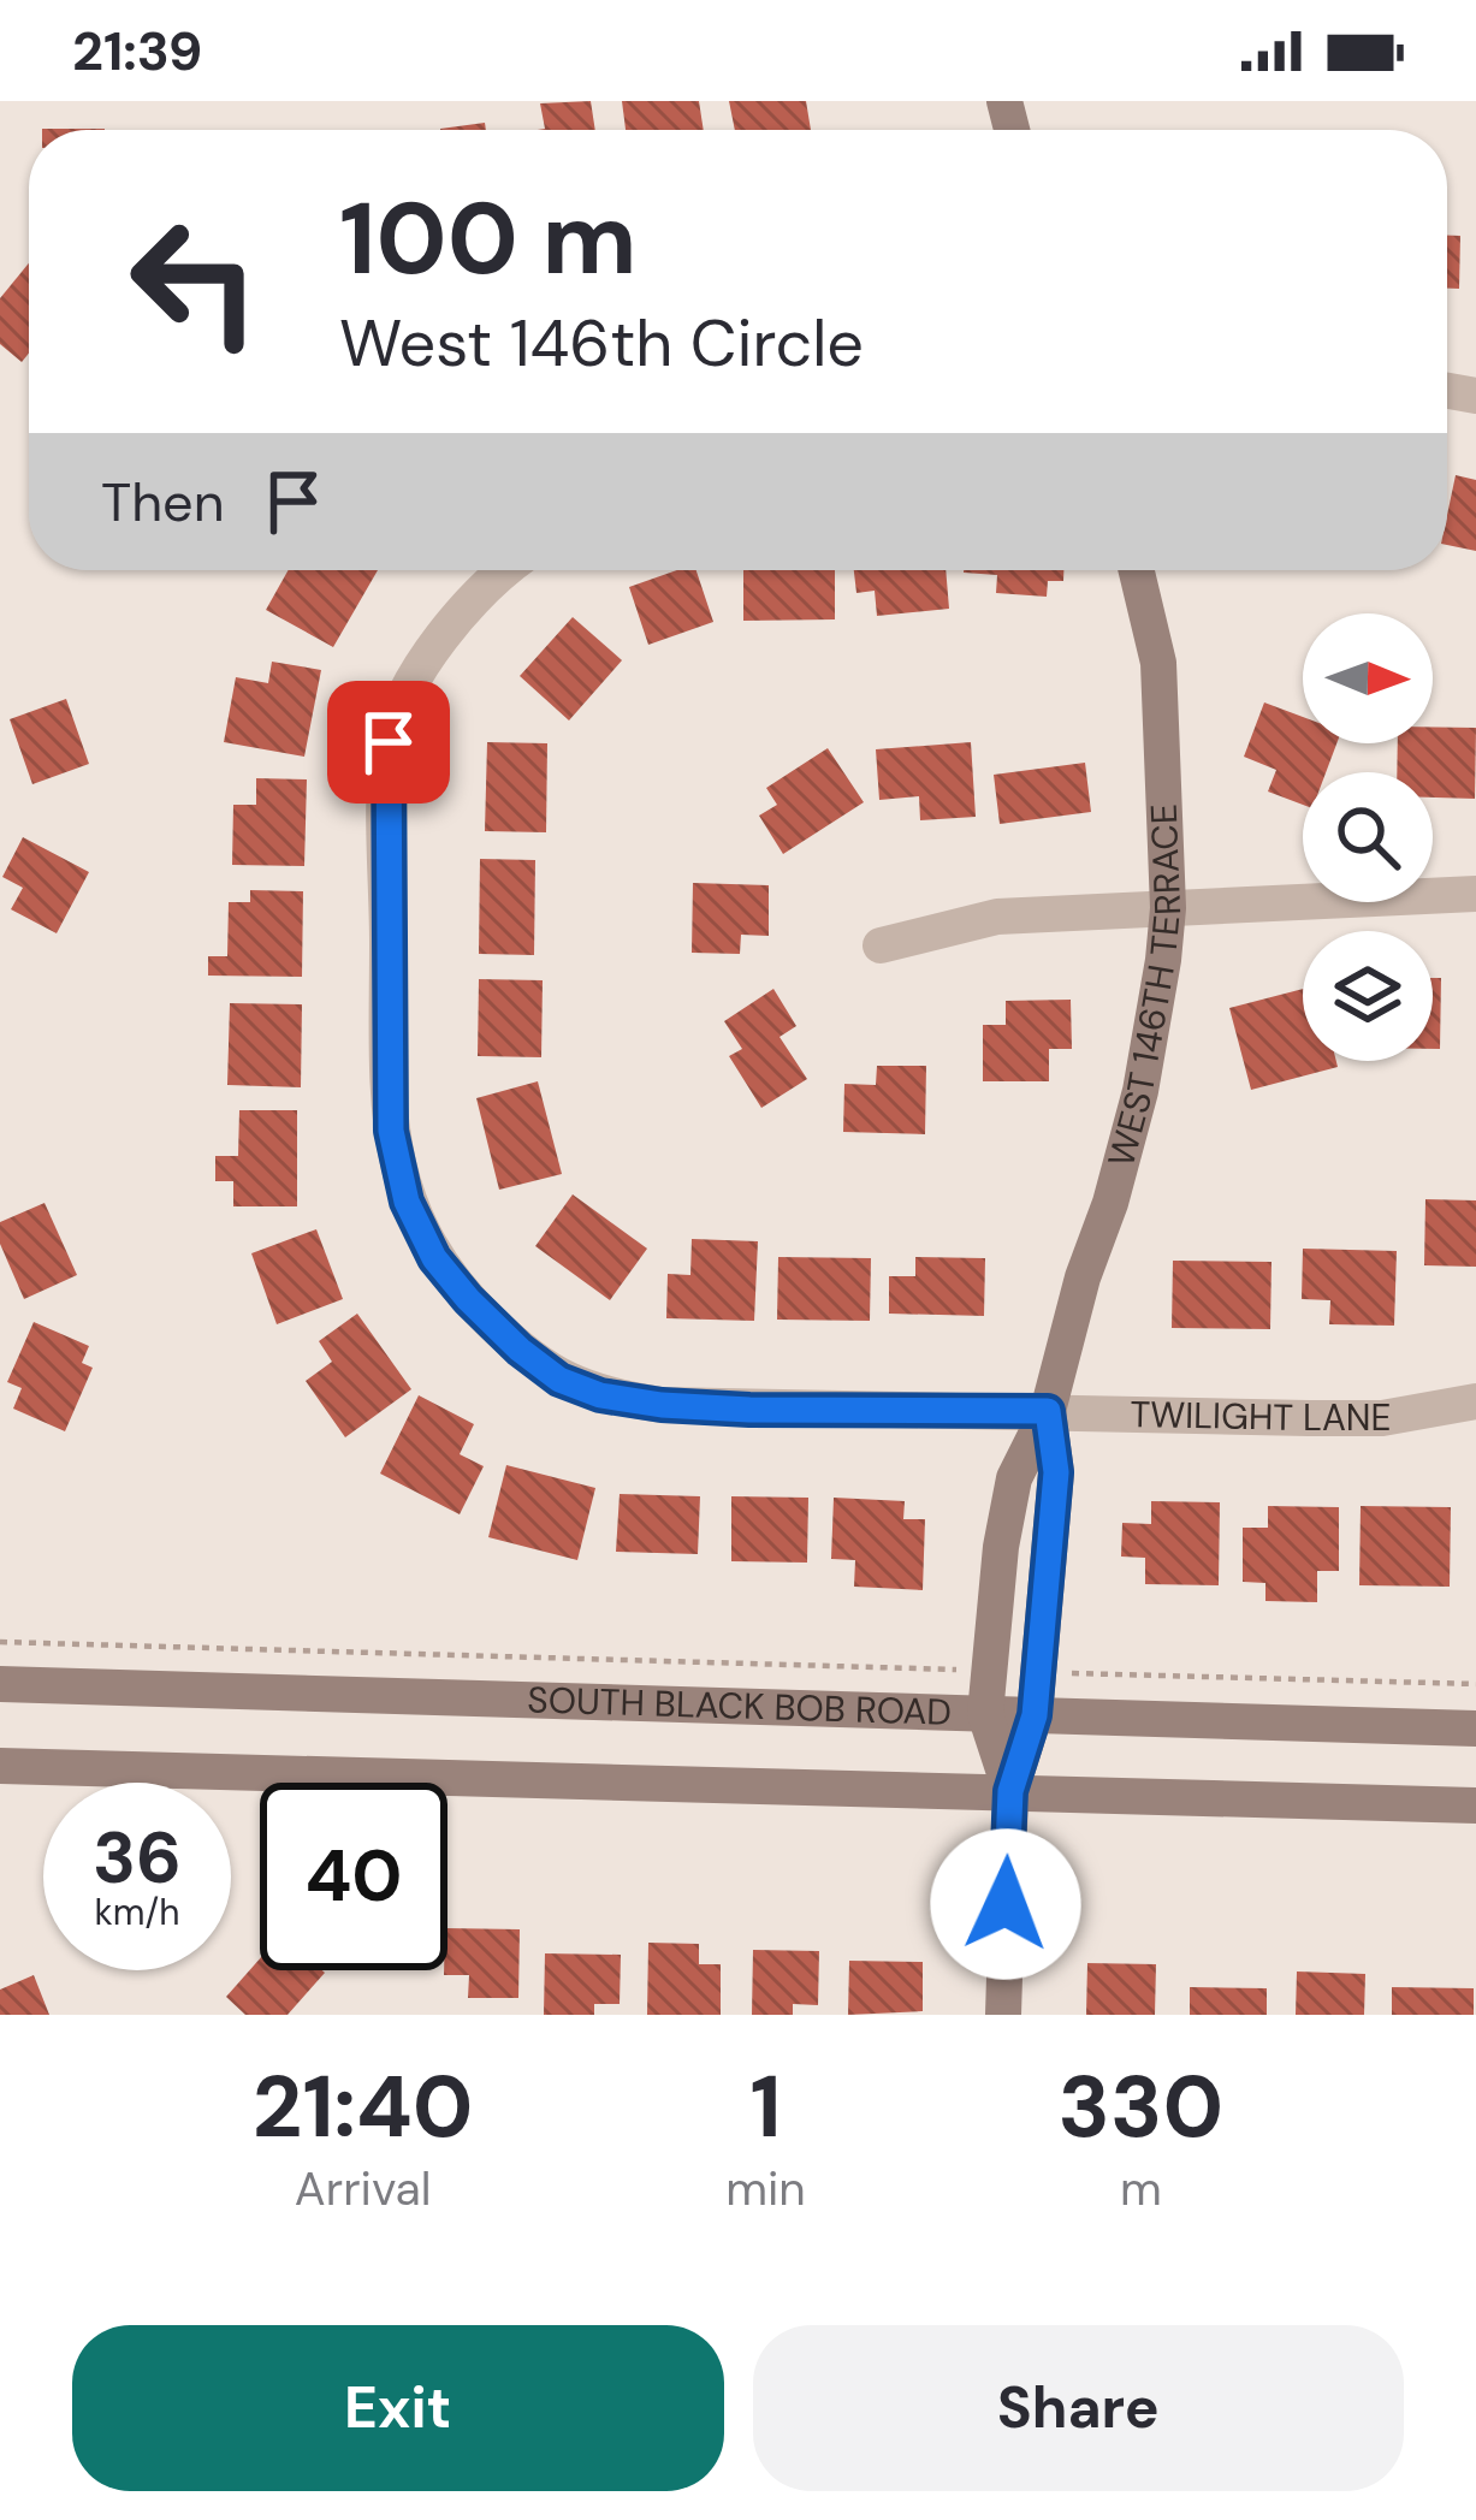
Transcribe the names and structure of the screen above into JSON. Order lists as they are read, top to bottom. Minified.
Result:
{"streets":{"main road":["WEST 146TH TERRACE","SOUTH BLACK BOB ROAD"],"street":["TWILIGHT LANE"]},"crossings":[["WEST 146TH TERRACE","TWILIGHT LANE"],["WEST 146TH TERRACE","SOUTH BLACK BOB ROAD"]],"north":"right","page":{"status":"21:39","turn":["100 m","West 146th Circle"],"then":"Then","speed":"36 km/h","limit":"40","eta":["21:40","Arrival","1","min","330","m"],"buttons":["Exit","Share"]}}
